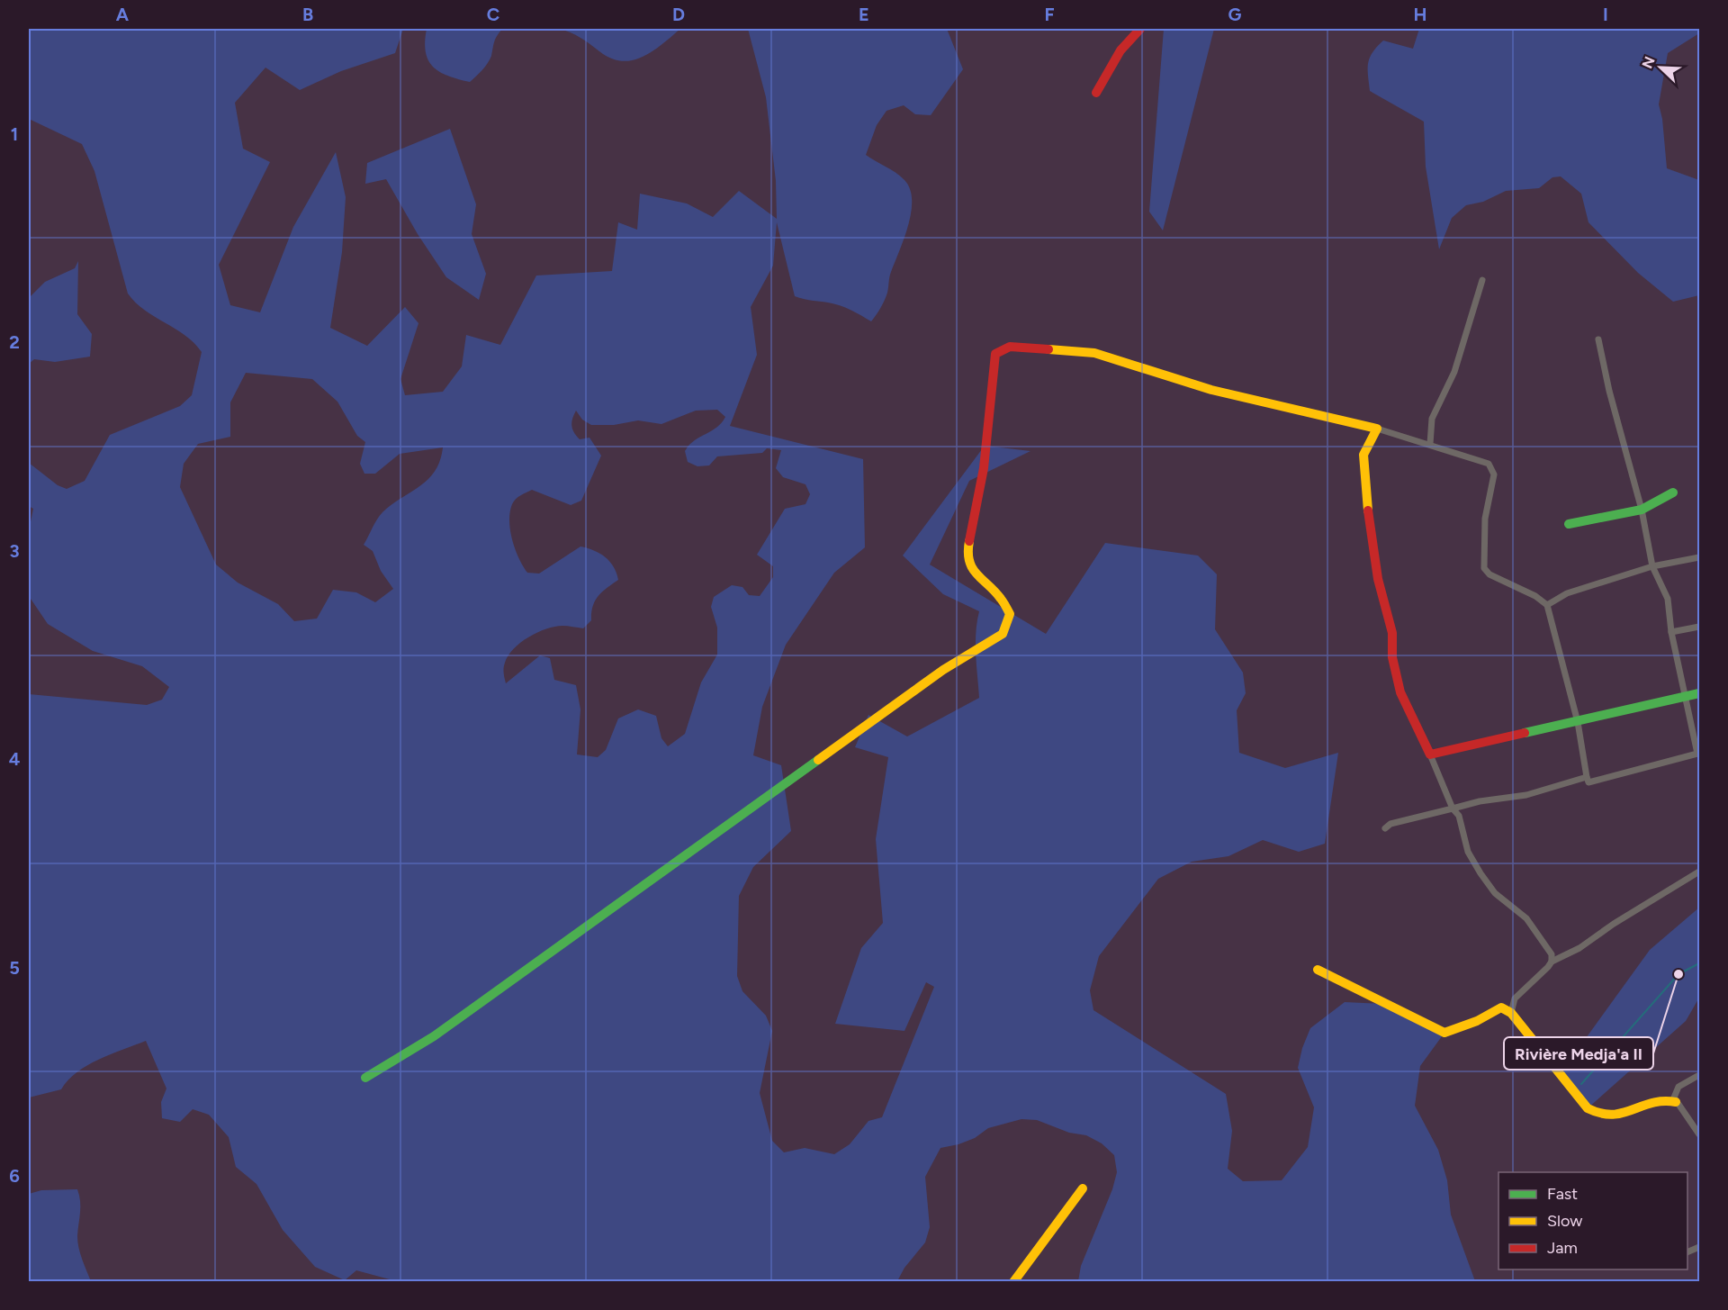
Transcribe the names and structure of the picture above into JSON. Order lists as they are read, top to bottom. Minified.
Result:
{"places":["Rivière Medja'a II"],"legend":["Fast","Slow","Jam"],"north":"top left","grid":{"columns":["A","B","C","D","E","F","G","H","I"],"rows":["1","2","3","4","5","6"]}}
